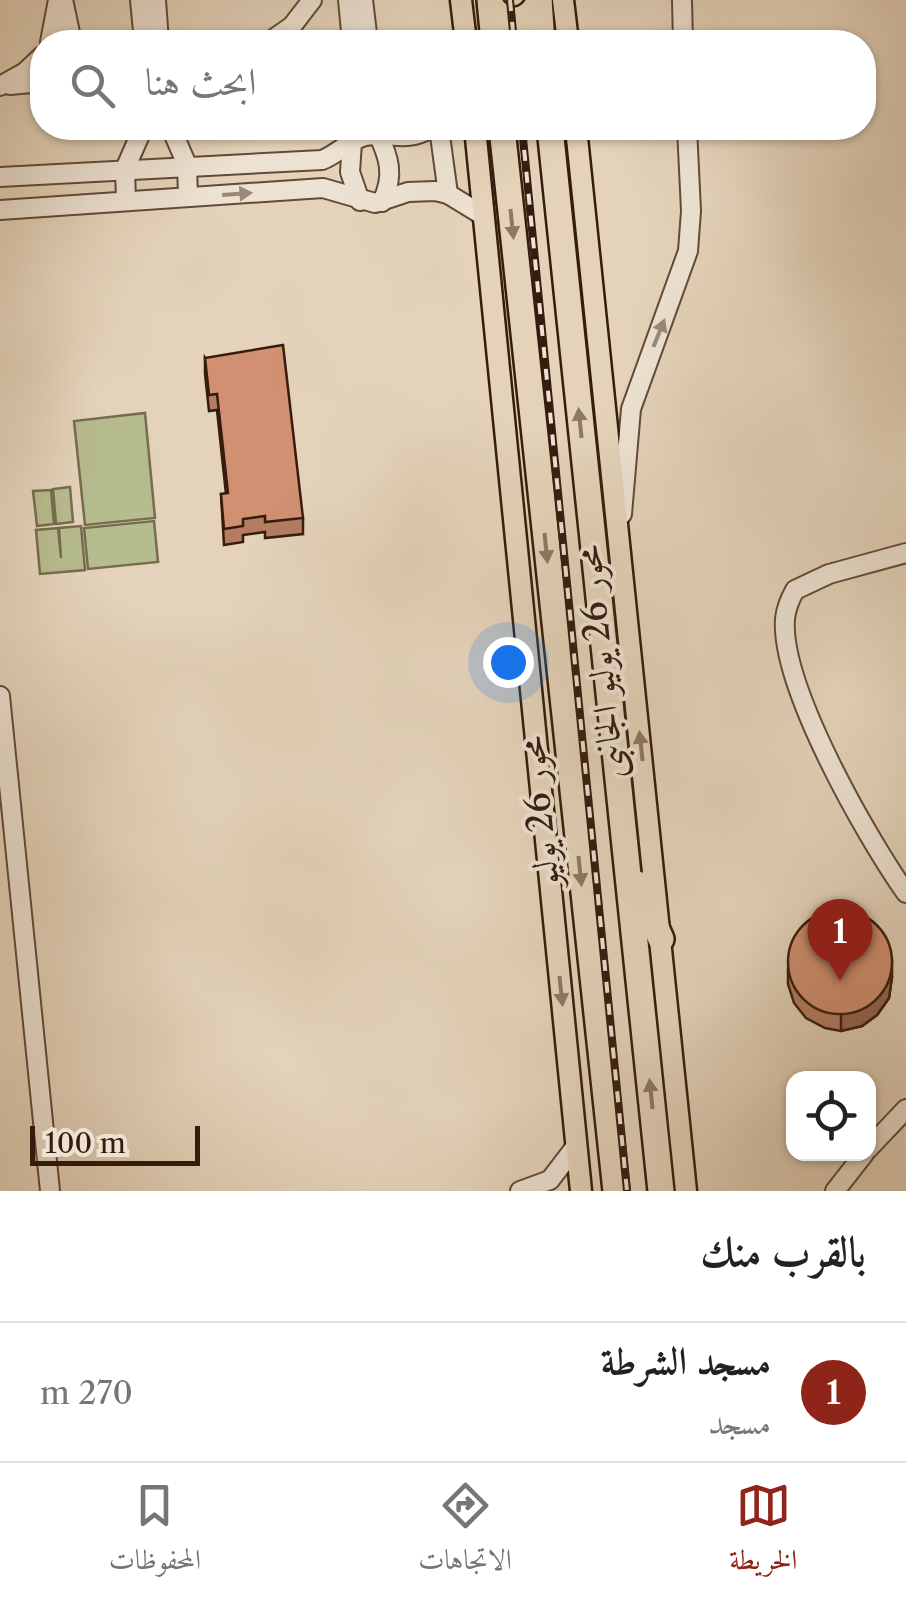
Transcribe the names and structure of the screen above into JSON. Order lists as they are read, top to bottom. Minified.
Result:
{"streets":{"highway":["محور 26 يوليو"],"main road":["محور 26 يوليو الجانبى"]},"scale_bar":"100 m","page":{"search":"ابحث هنا","pins":"1","scale":"100 m","heading":"بالقرب منك","list":[{"mark":"1","name":"مسجد الشرطة","note":"مسجد","value":"270 m"}],"nav":["الخريطة","الاتجاهات","المحفوظات"]}}
